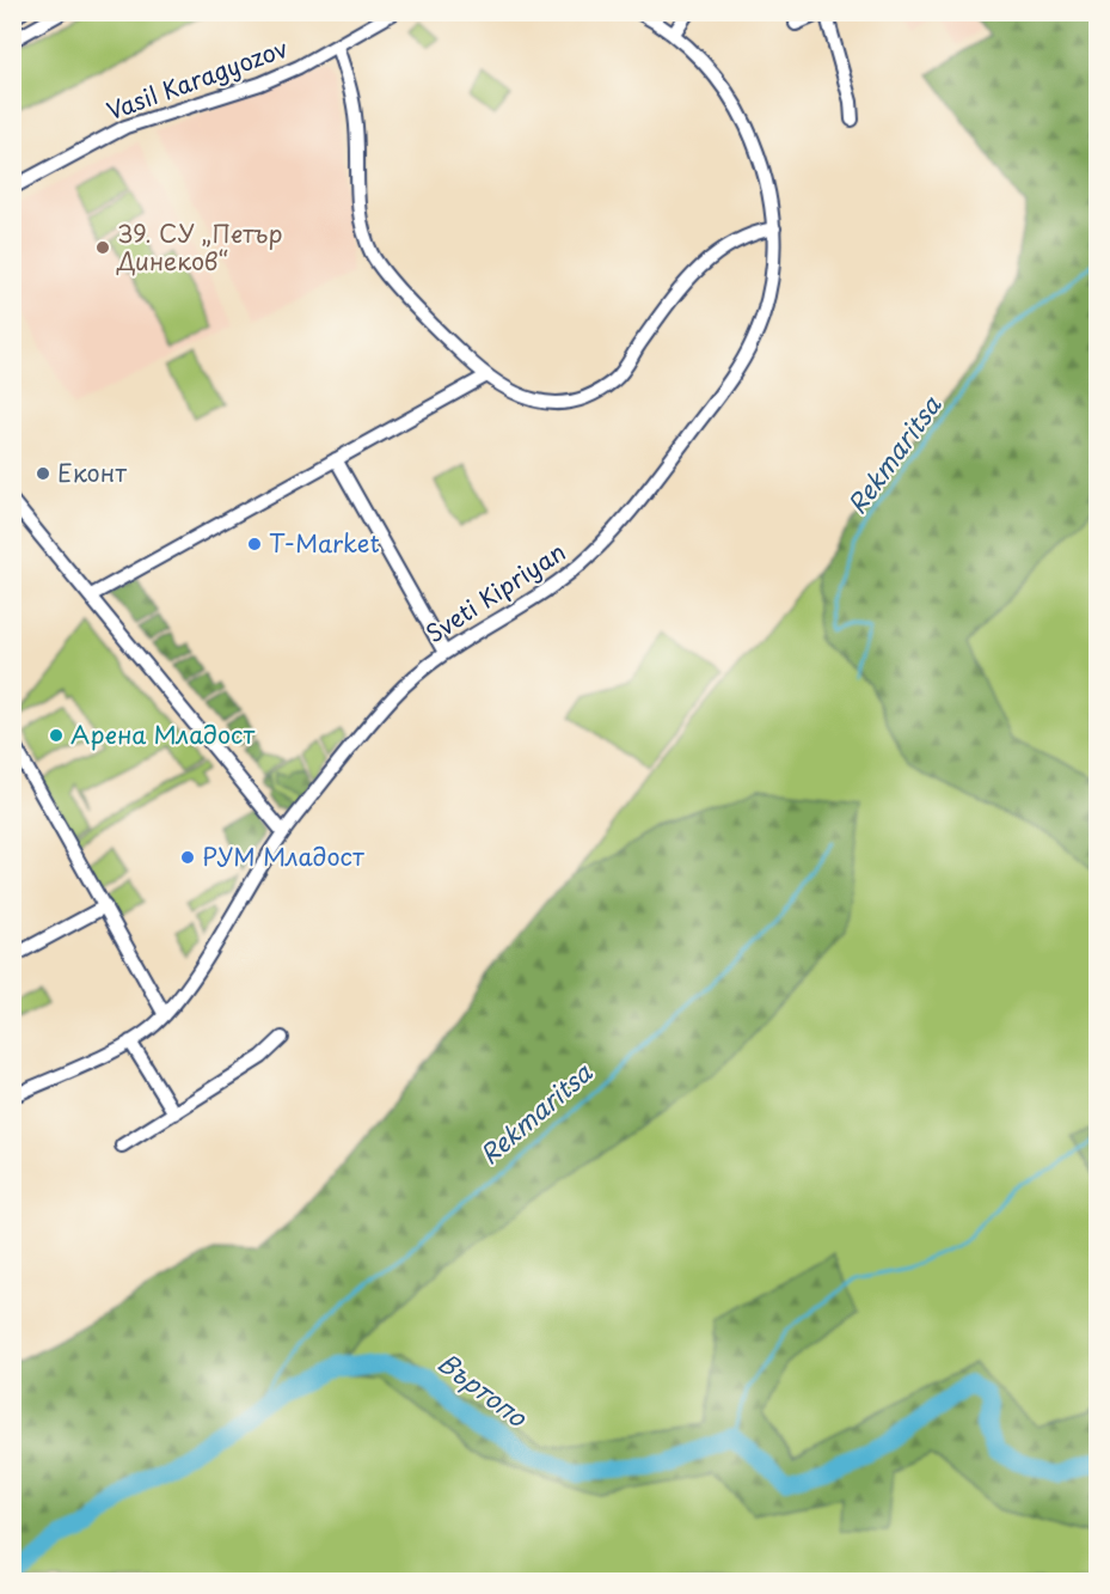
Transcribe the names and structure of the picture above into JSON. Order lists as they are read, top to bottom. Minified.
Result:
{"streets":{"street":["Vasil Karagyozov","Sveti Kipriyan"]},"water":["Rekmaritsa","Въртопо"],"places":["39. СУ „Петър Динеков“","Еконт","T-Market","Арена Младост","РУМ Младост"]}
